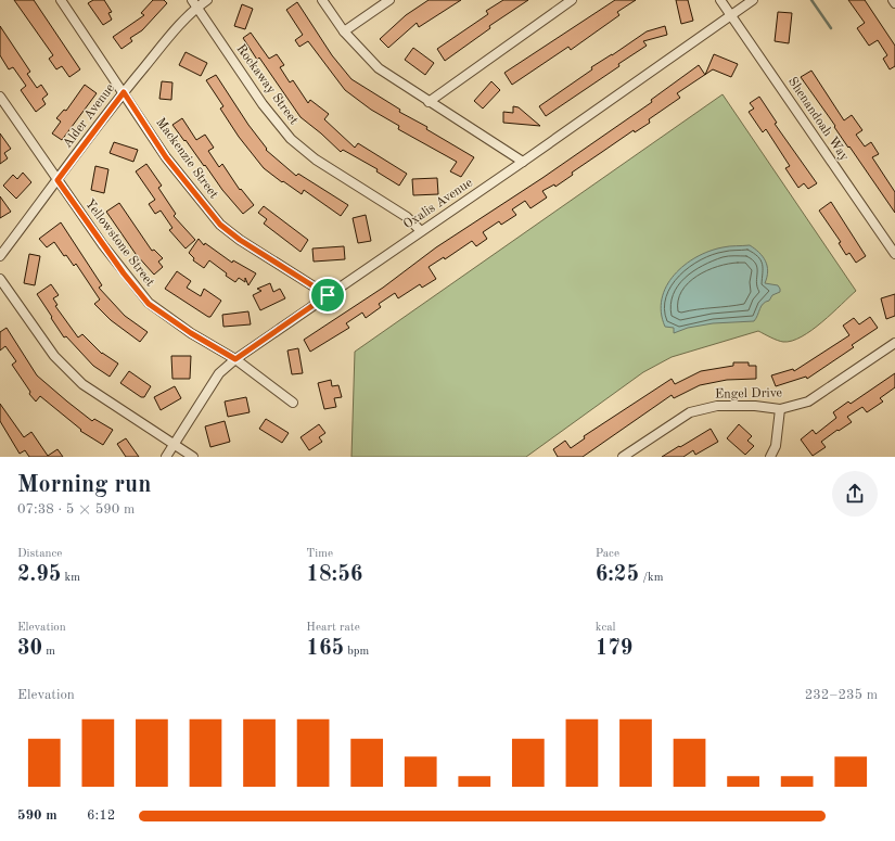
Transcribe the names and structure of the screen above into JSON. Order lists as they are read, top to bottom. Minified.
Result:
{"streets":{"street":["Rockaway Street","Alder Avenue","Shenandoah Way","Mackenzie Street","Oxalis Avenue","Yellowstone Street","Engel Drive"]},"crossings":[["Rockaway Street","Alder Avenue"],["Rockaway Street","Oxalis Avenue"],["Alder Avenue","Mackenzie Street"],["Alder Avenue","Yellowstone Street"],["Shenandoah Way","Oxalis Avenue"],["Mackenzie Street","Oxalis Avenue"],["Oxalis Avenue","Yellowstone Street"]],"page":{"heading":["Morning run","07:38 · 5 × 590 m"],"stats":[["Distance","2.95 km"],["Time","18:56"],["Pace","6:25 /km"],["Elevation","30 m"],["Heart rate","165 bpm"],["kcal","179"]],"chart":["Elevation","232–235 m"],"list":[{"name":"590 m","note":"6:12"}]}}
